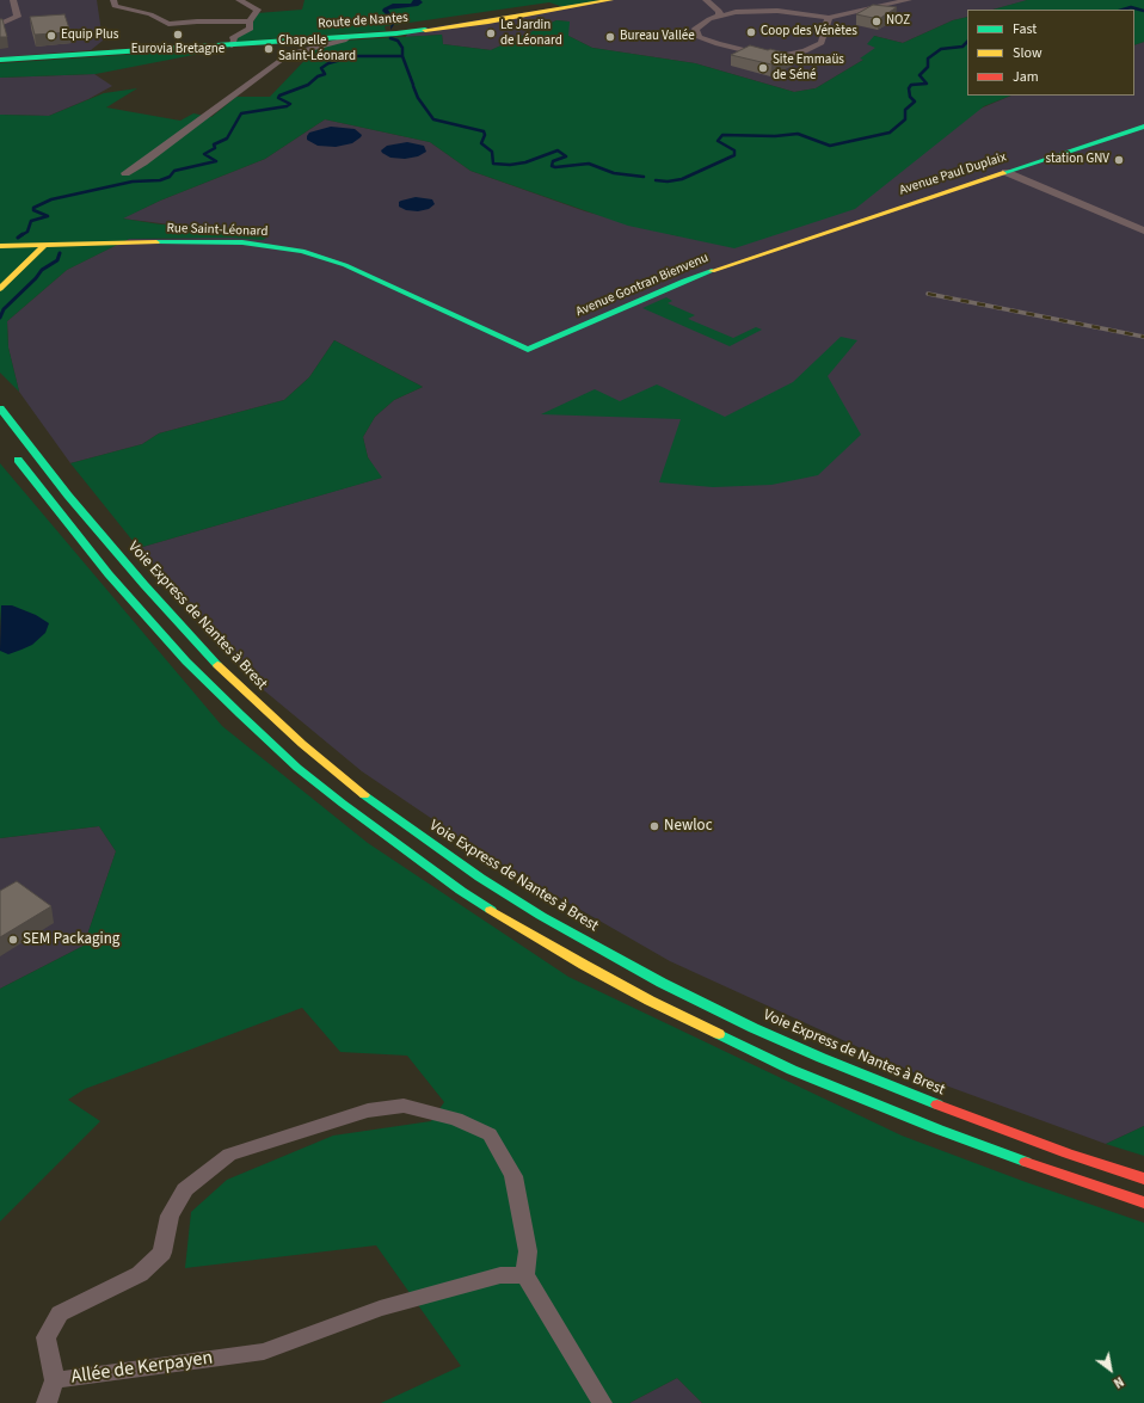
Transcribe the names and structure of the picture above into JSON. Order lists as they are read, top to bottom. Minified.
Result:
{"streets":{"main road":["Route de Nantes","Avenue Paul Duplaix","Rue Saint-Léonard","Avenue Gontran Bienvenu","Voie Express de Nantes à Brest"],"street":["Allée de Kerpayen"]},"crossings":[["Avenue Paul Duplaix","Avenue Gontran Bienvenu"],["Rue Saint-Léonard","Avenue Gontran Bienvenu"]],"places":["NOZ","Coop des Vénètes","Le Jardin de Léonard","Eurovia Bretagne","Equip Plus","Bureau Vallée","Chapelle Saint-Léonard","Site Emmaüs de Séné","station GNV","Newloc","SEM Packaging"],"legend":["Fast","Slow","Jam"],"north":"bottom right"}
